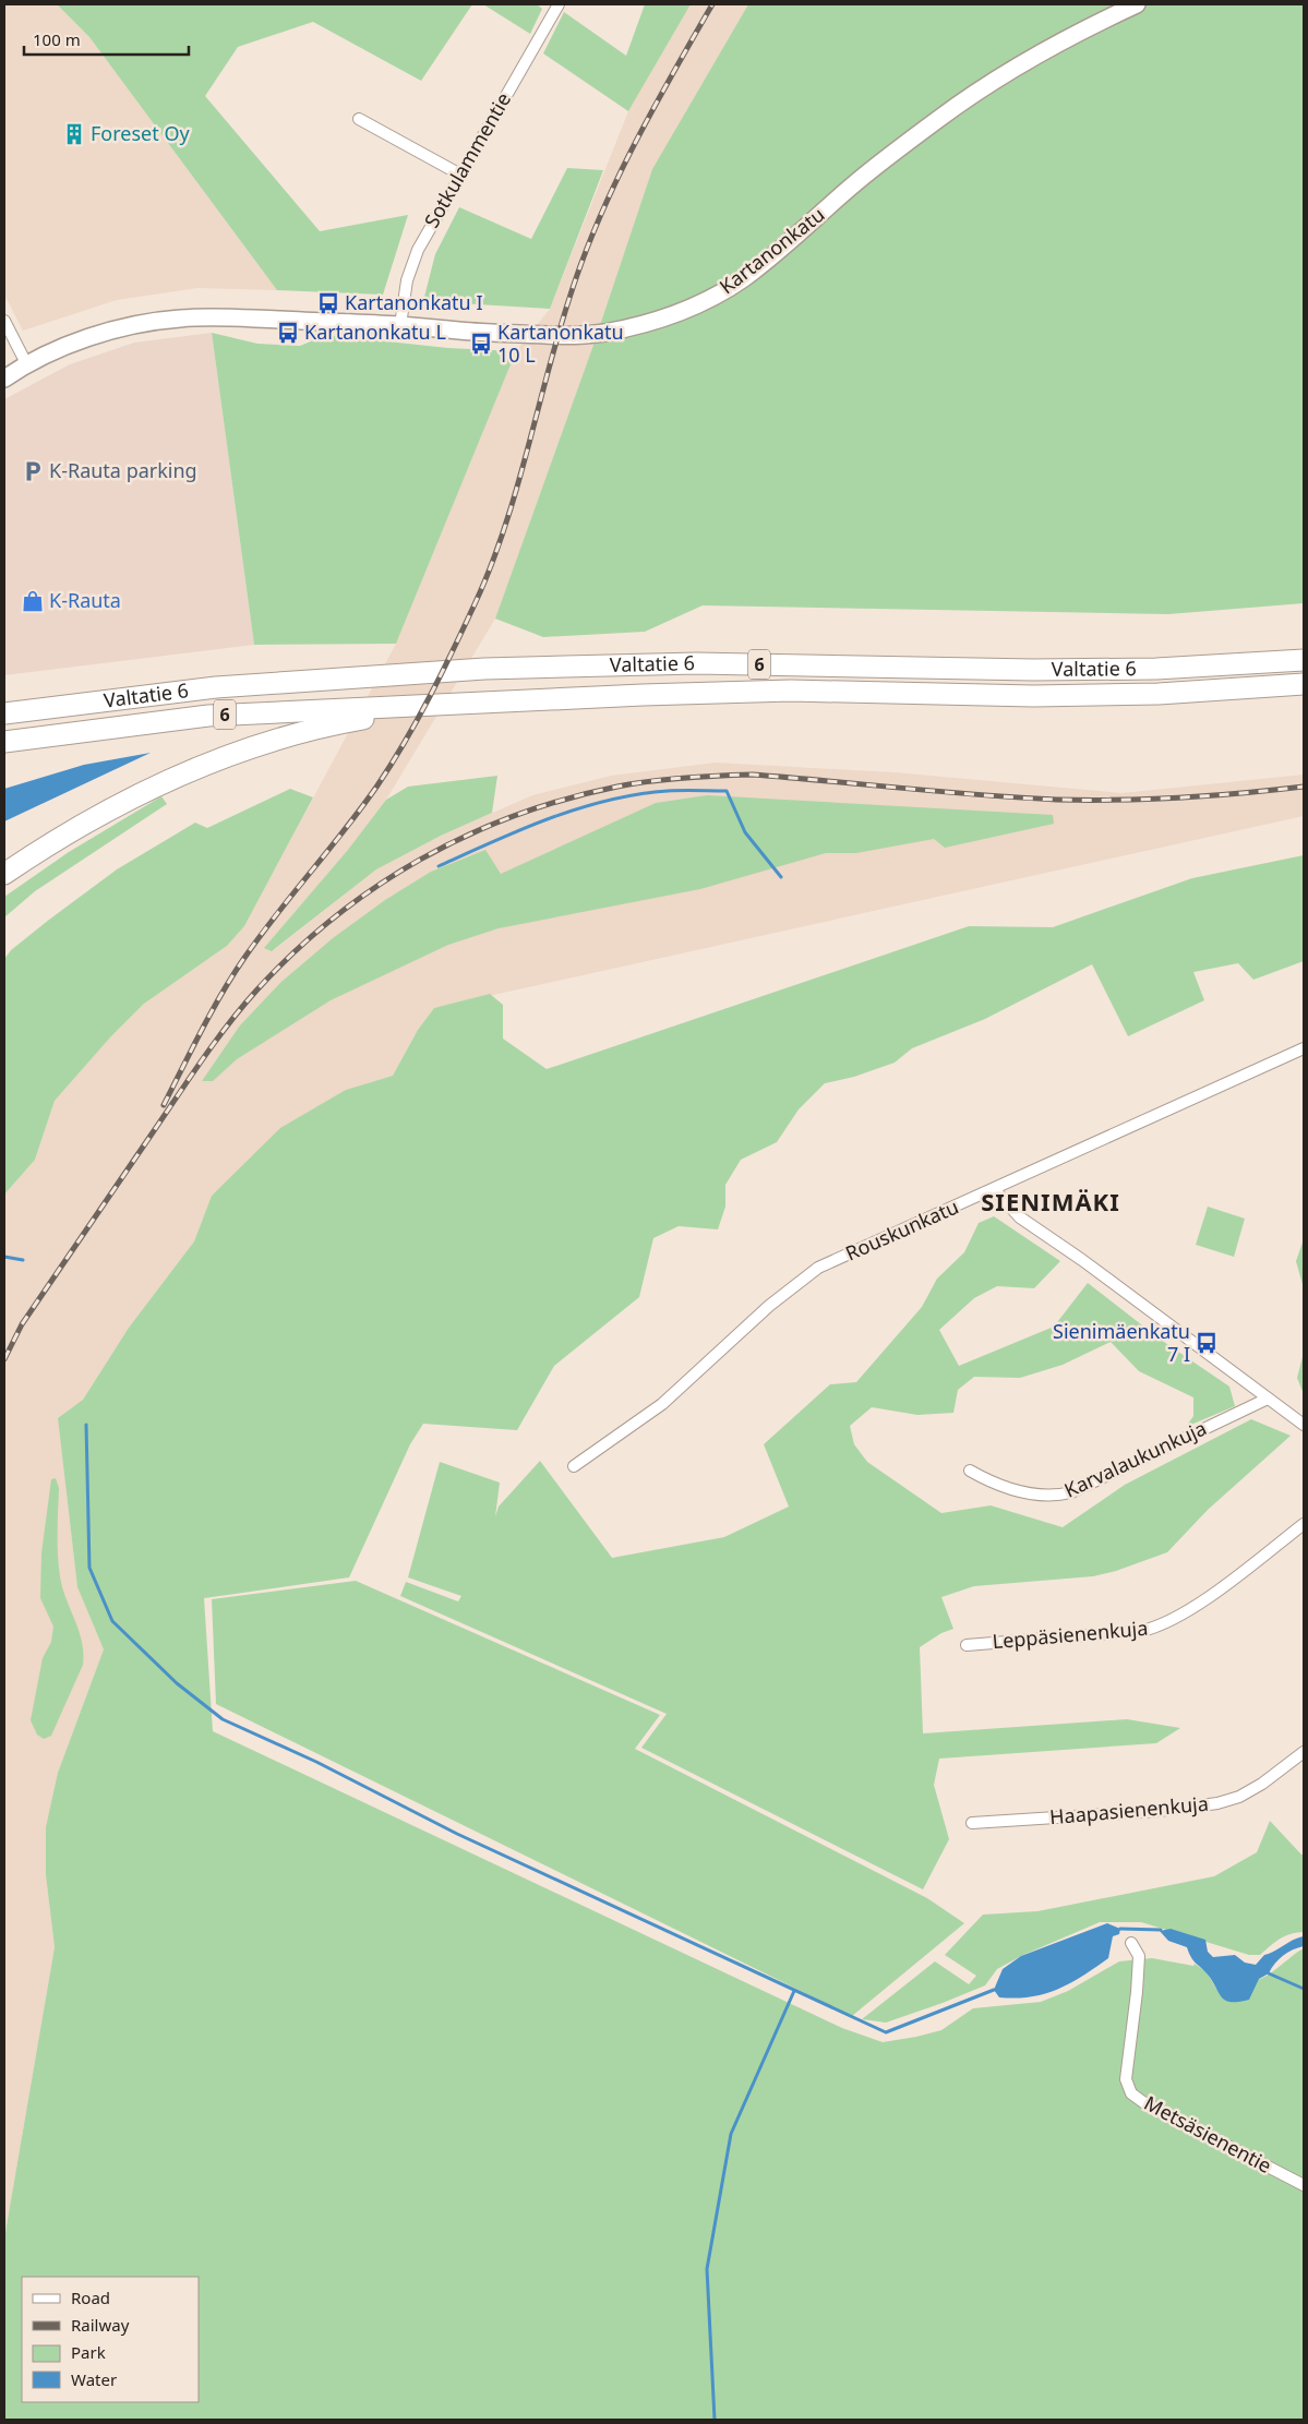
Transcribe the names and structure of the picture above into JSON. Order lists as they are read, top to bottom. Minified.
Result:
{"streets":{"highway":["Valtatie 6","6"],"main road":["Kartanonkatu"],"street":["Sotkulammentie","Rouskunkatu","Karvalaukunkuja","Leppäsienenkuja","Haapasienenkuja","Metsäsienentie"]},"crossings":[["Sotkulammentie","Kartanonkatu"]],"districts":["SIENIMÄKI"],"places":{"building":["Foreset Oy"],"bus stop":["Kartanonkatu I","Kartanonkatu L","Kartanonkatu 10 L","Sienimäenkatu 7 I"],"parking":["K-Rauta parking"],"shop":["K-Rauta"]},"legend":["Road","Railway","Park","Water"],"scale_bar":"100 m"}
